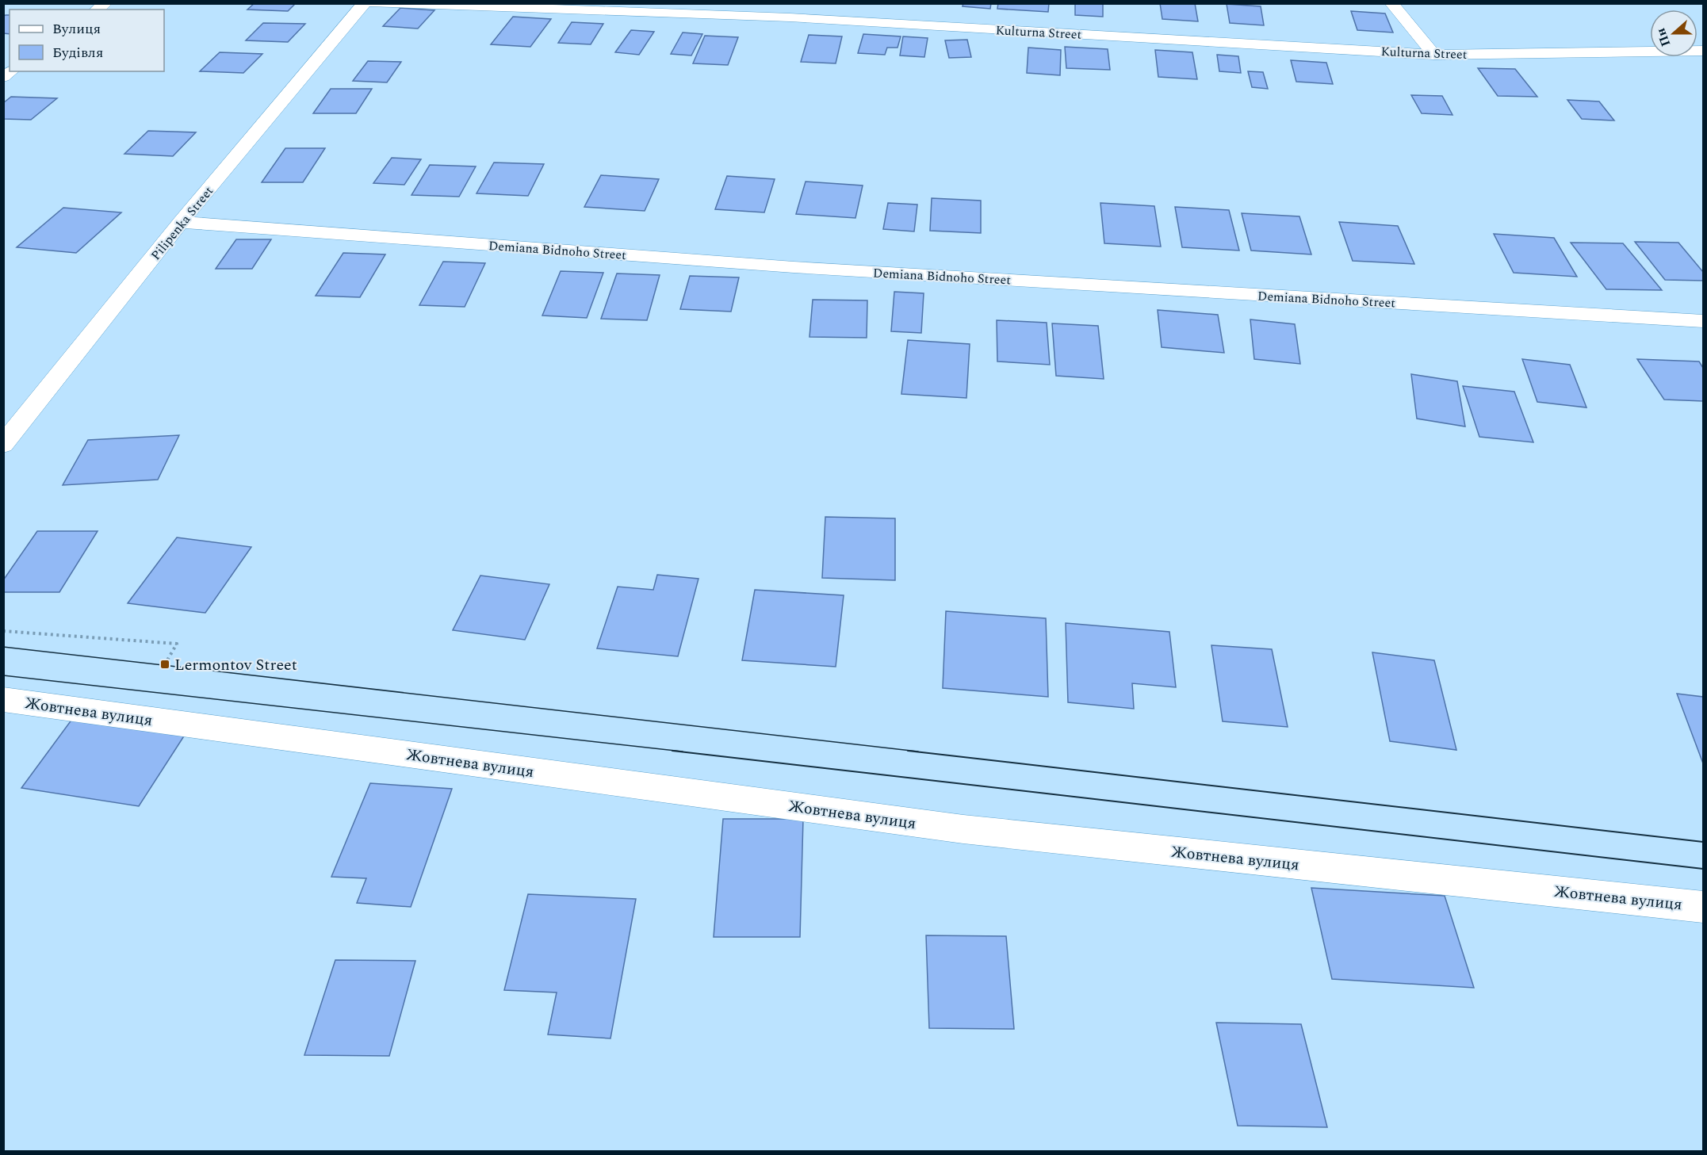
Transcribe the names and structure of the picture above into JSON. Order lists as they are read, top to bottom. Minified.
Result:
{"streets":{"street":["Kulturna Street","Pilipenka Street","Demiana Bidnoho Street","Жовтнева вулиця"]},"crossings":[["Pilipenka Street","Demiana Bidnoho Street"]],"places":{"transit":["Lermontov Street"]},"legend":["Вулиця","Будівля"],"north":"left"}
